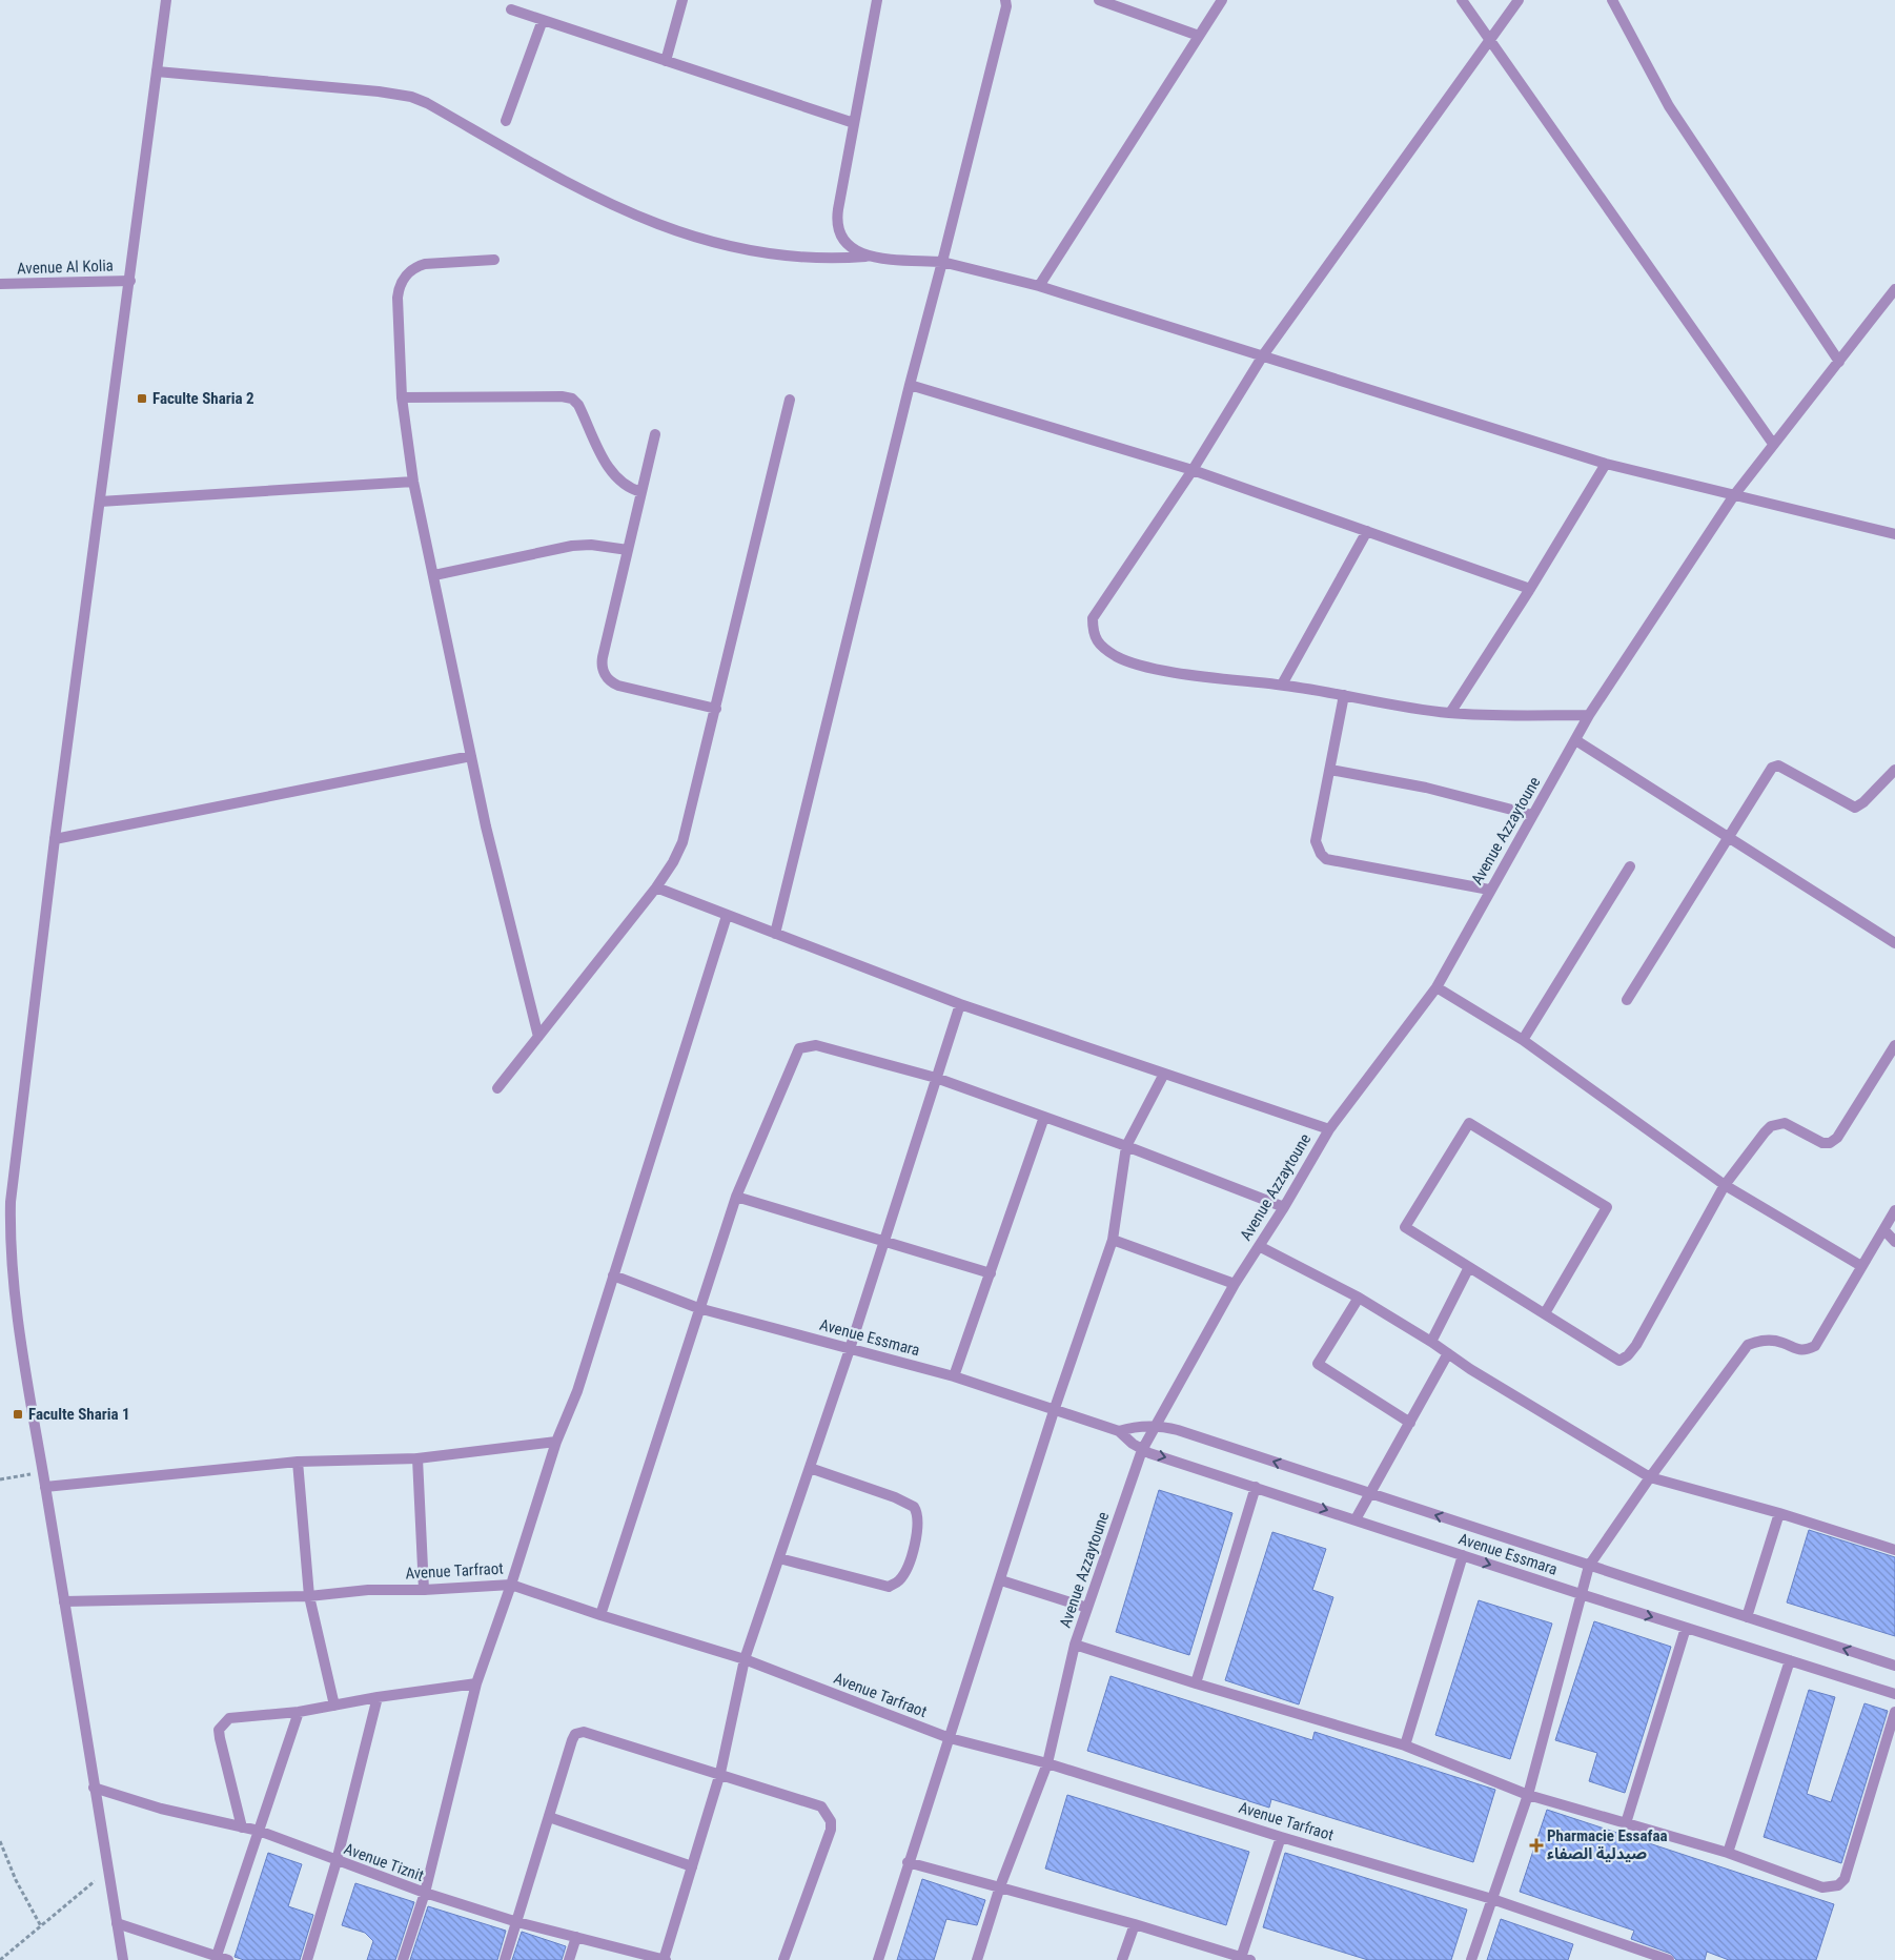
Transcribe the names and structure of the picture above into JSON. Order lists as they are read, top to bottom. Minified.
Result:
{"streets":{"street":["Avenue Al Kolia","Avenue Azzaytoune","Avenue Essmara","Avenue Tarfraot","Avenue Tiznit"]},"crossings":[["Avenue Azzaytoune","Avenue Essmara"],["Avenue Azzaytoune","Avenue Tarfraot"]],"places":{"transit":["Faculte Sharia 2","Faculte Sharia 1"],"health":["Pharmacie Essafaa صيدلية الصفاء"]}}
